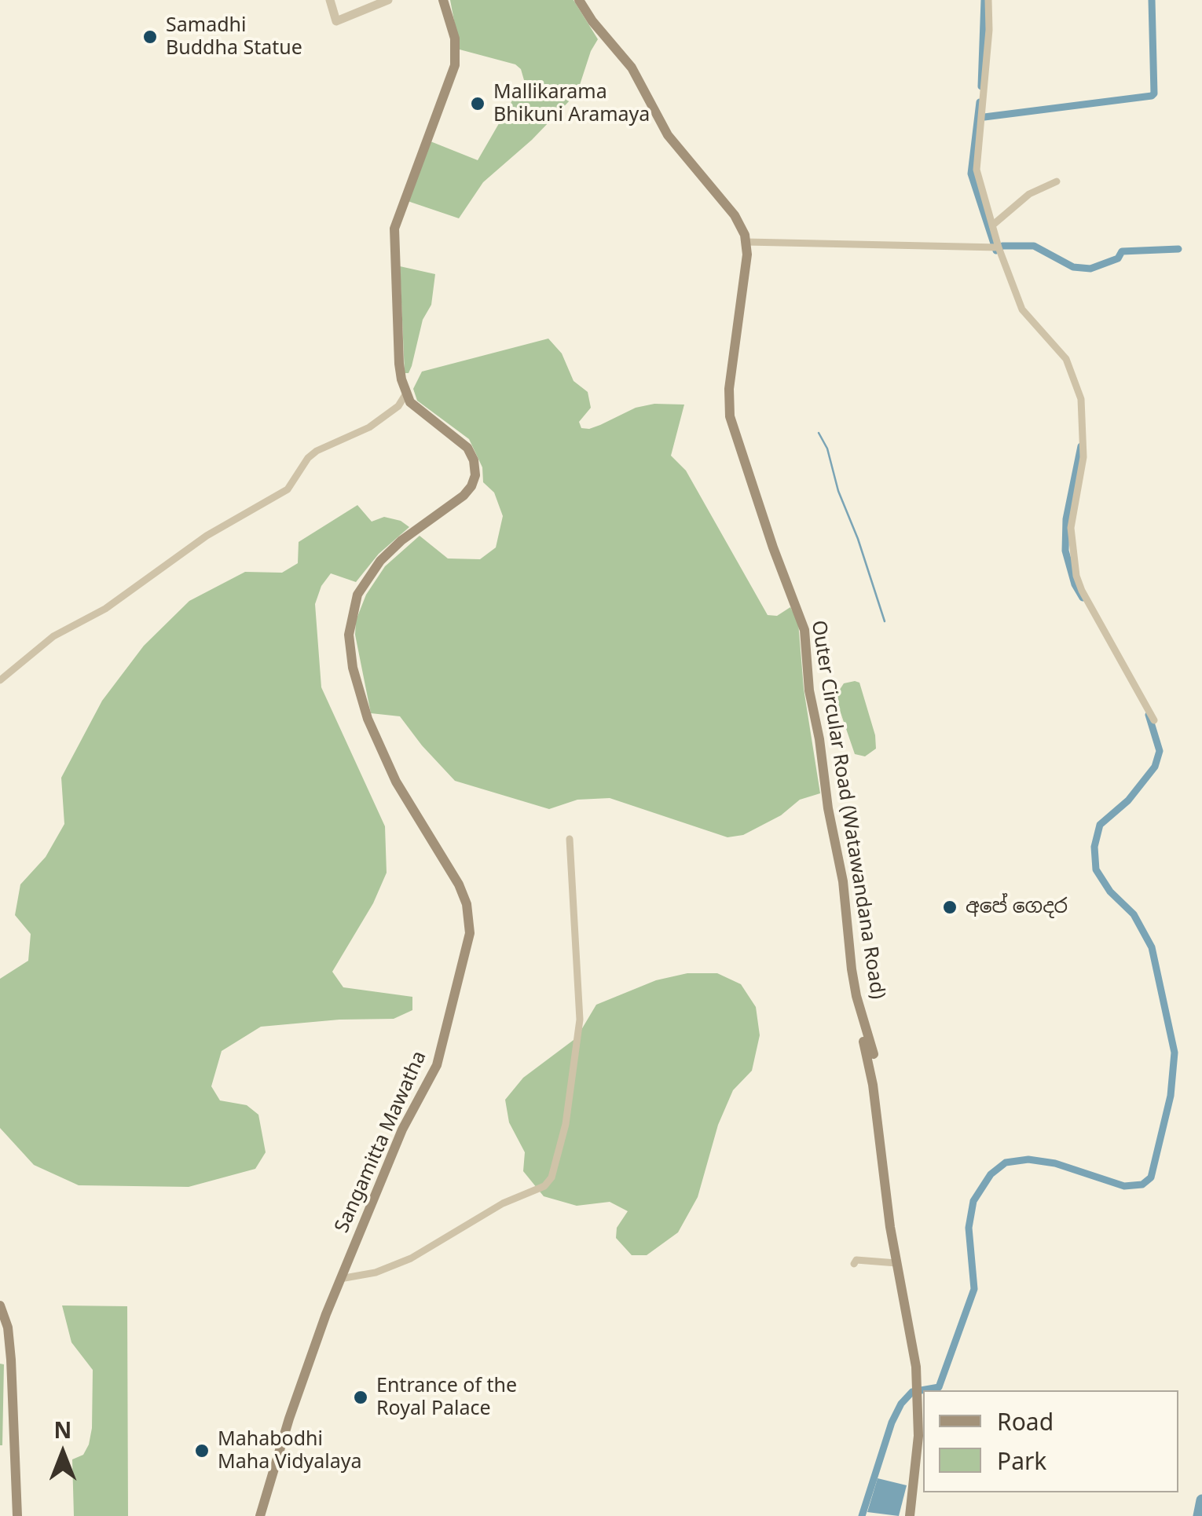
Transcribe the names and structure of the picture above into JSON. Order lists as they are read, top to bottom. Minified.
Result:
{"streets":{"main road":["Outer Circular Road (Watawandana Road)","Sangamitta Mawatha"]},"places":["Samadhi Buddha Statue","Mallikarama Bhikuni Aramaya","අපේ ගෙදර","Entrance of the Royal Palace","Mahabodhi Maha Vidyalaya"],"legend":["Road","Park"],"north":"top"}
